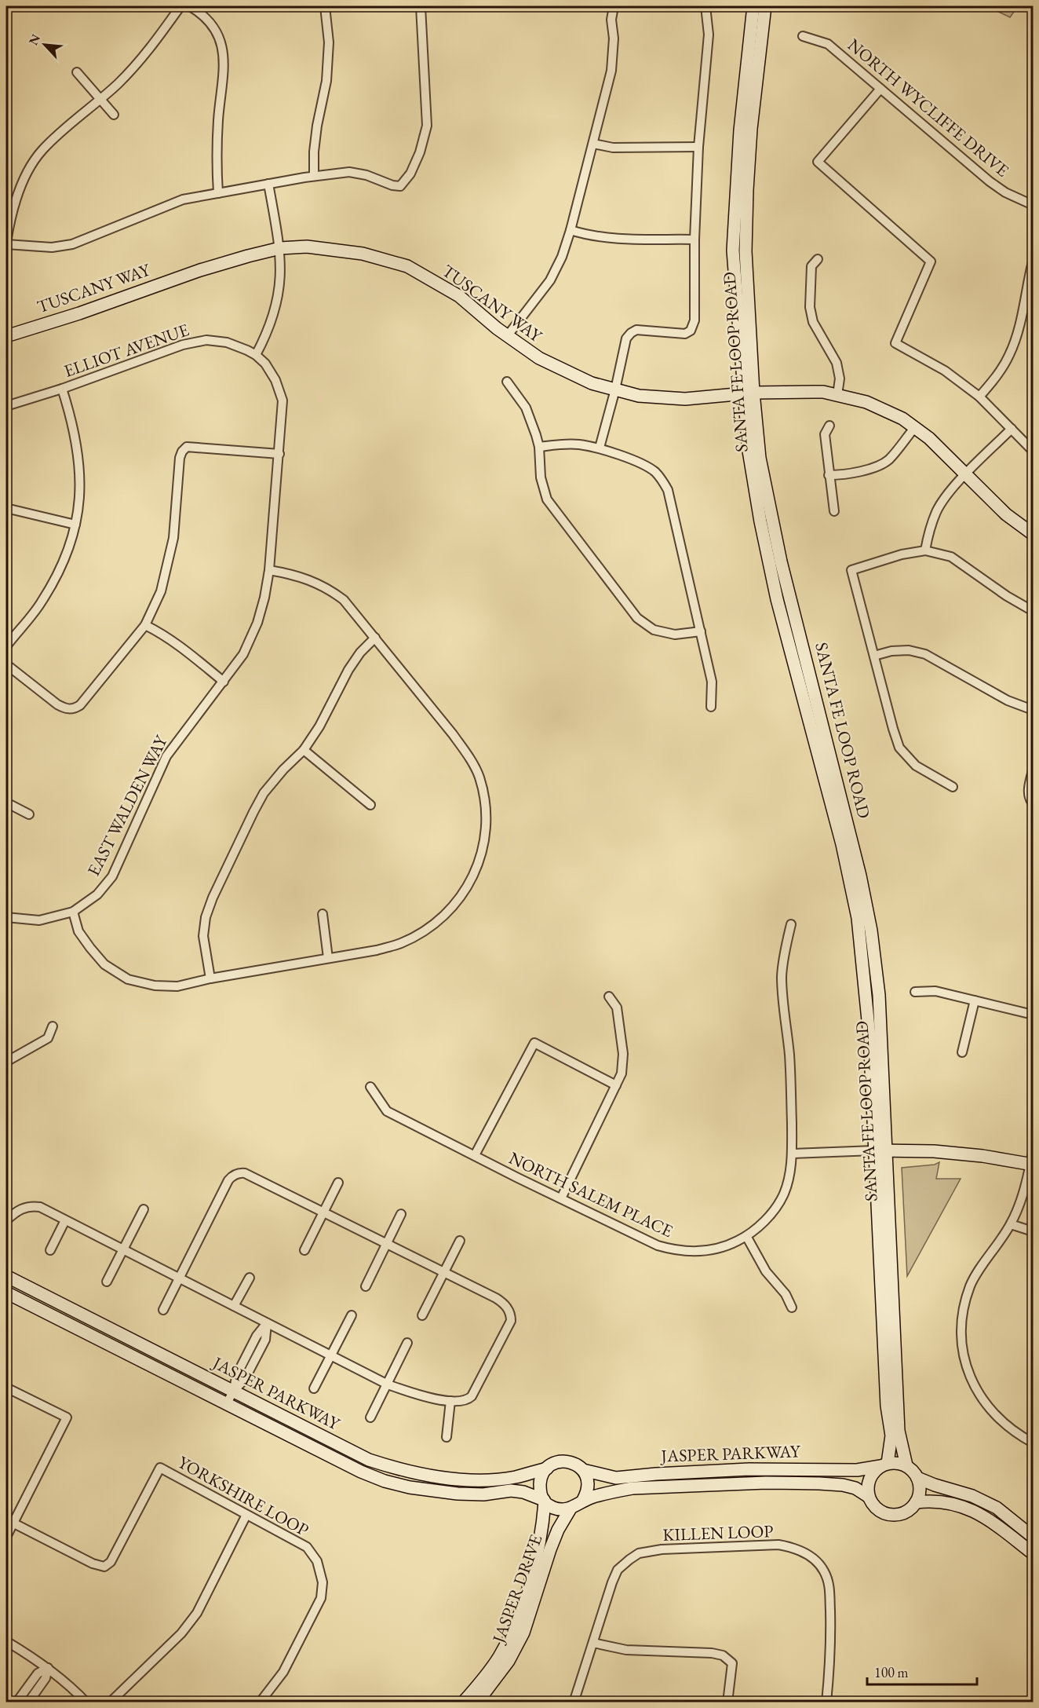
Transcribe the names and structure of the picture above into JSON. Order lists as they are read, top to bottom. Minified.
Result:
{"streets":{"main road":["TUSCANY WAY","SANTA FE LOOP ROAD","JASPER PARKWAY","JASPER DRIVE"],"street":["NORTH WYCLIFFE DRIVE","ELLIOT AVENUE","EAST WALDEN WAY","NORTH SALEM PLACE","YORKSHIRE LOOP","KILLEN LOOP"]},"crossings":[["TUSCANY WAY","SANTA FE LOOP ROAD"],["ELLIOT AVENUE","EAST WALDEN WAY"],["SANTA FE LOOP ROAD","JASPER PARKWAY"],["JASPER PARKWAY","JASPER DRIVE"]],"scale_bar":"100 m","north":"top left"}
